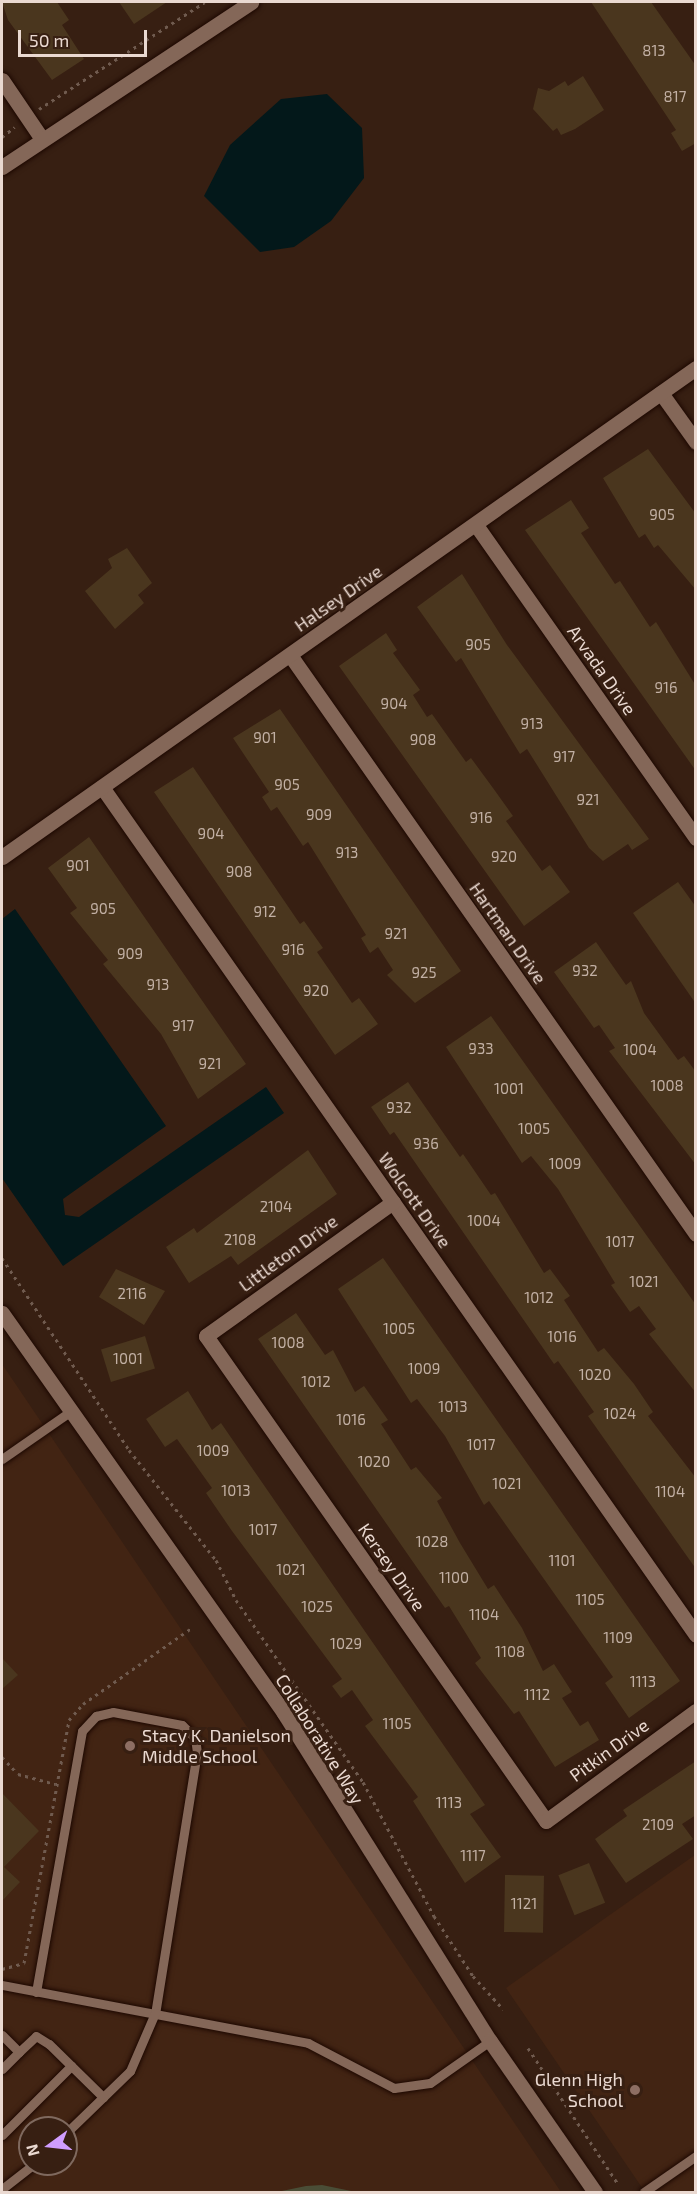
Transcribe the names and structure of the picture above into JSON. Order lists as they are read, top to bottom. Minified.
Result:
{"streets":{"street":["Halsey Drive","Arvada Drive","Hartman Drive","Wolcott Drive","Littleton Drive","Kersey Drive","Collaborative Way","Pitkin Drive"]},"crossings":[["Halsey Drive","Arvada Drive"],["Halsey Drive","Hartman Drive"],["Halsey Drive","Wolcott Drive"],["Wolcott Drive","Littleton Drive"],["Littleton Drive","Kersey Drive"],["Kersey Drive","Pitkin Drive"]],"places":["Stacy K. Danielson Middle School","Glenn High School"],"house_numbers":["813","817","905","905","916","904","913","901","908","917","905","921","909","916","904","913","920","901","908","905","912","921","916","909","932","925","913","920","917","933","1004","921","1008","1001","932","1005","936","1009","2104","1004","2108","1017","1021","2116","1012","1005","1016","1008","1001","1009","1020","1012","1013","1024","1016","1017","1009","1020","1021","1013","1104","1017","1028","1101","1021","1100","1105","1025","1104","1109","1029","1108","1113","1112","1105","1113","2109","1117","1121"],"scale_bar":"50 m","north":"left"}
